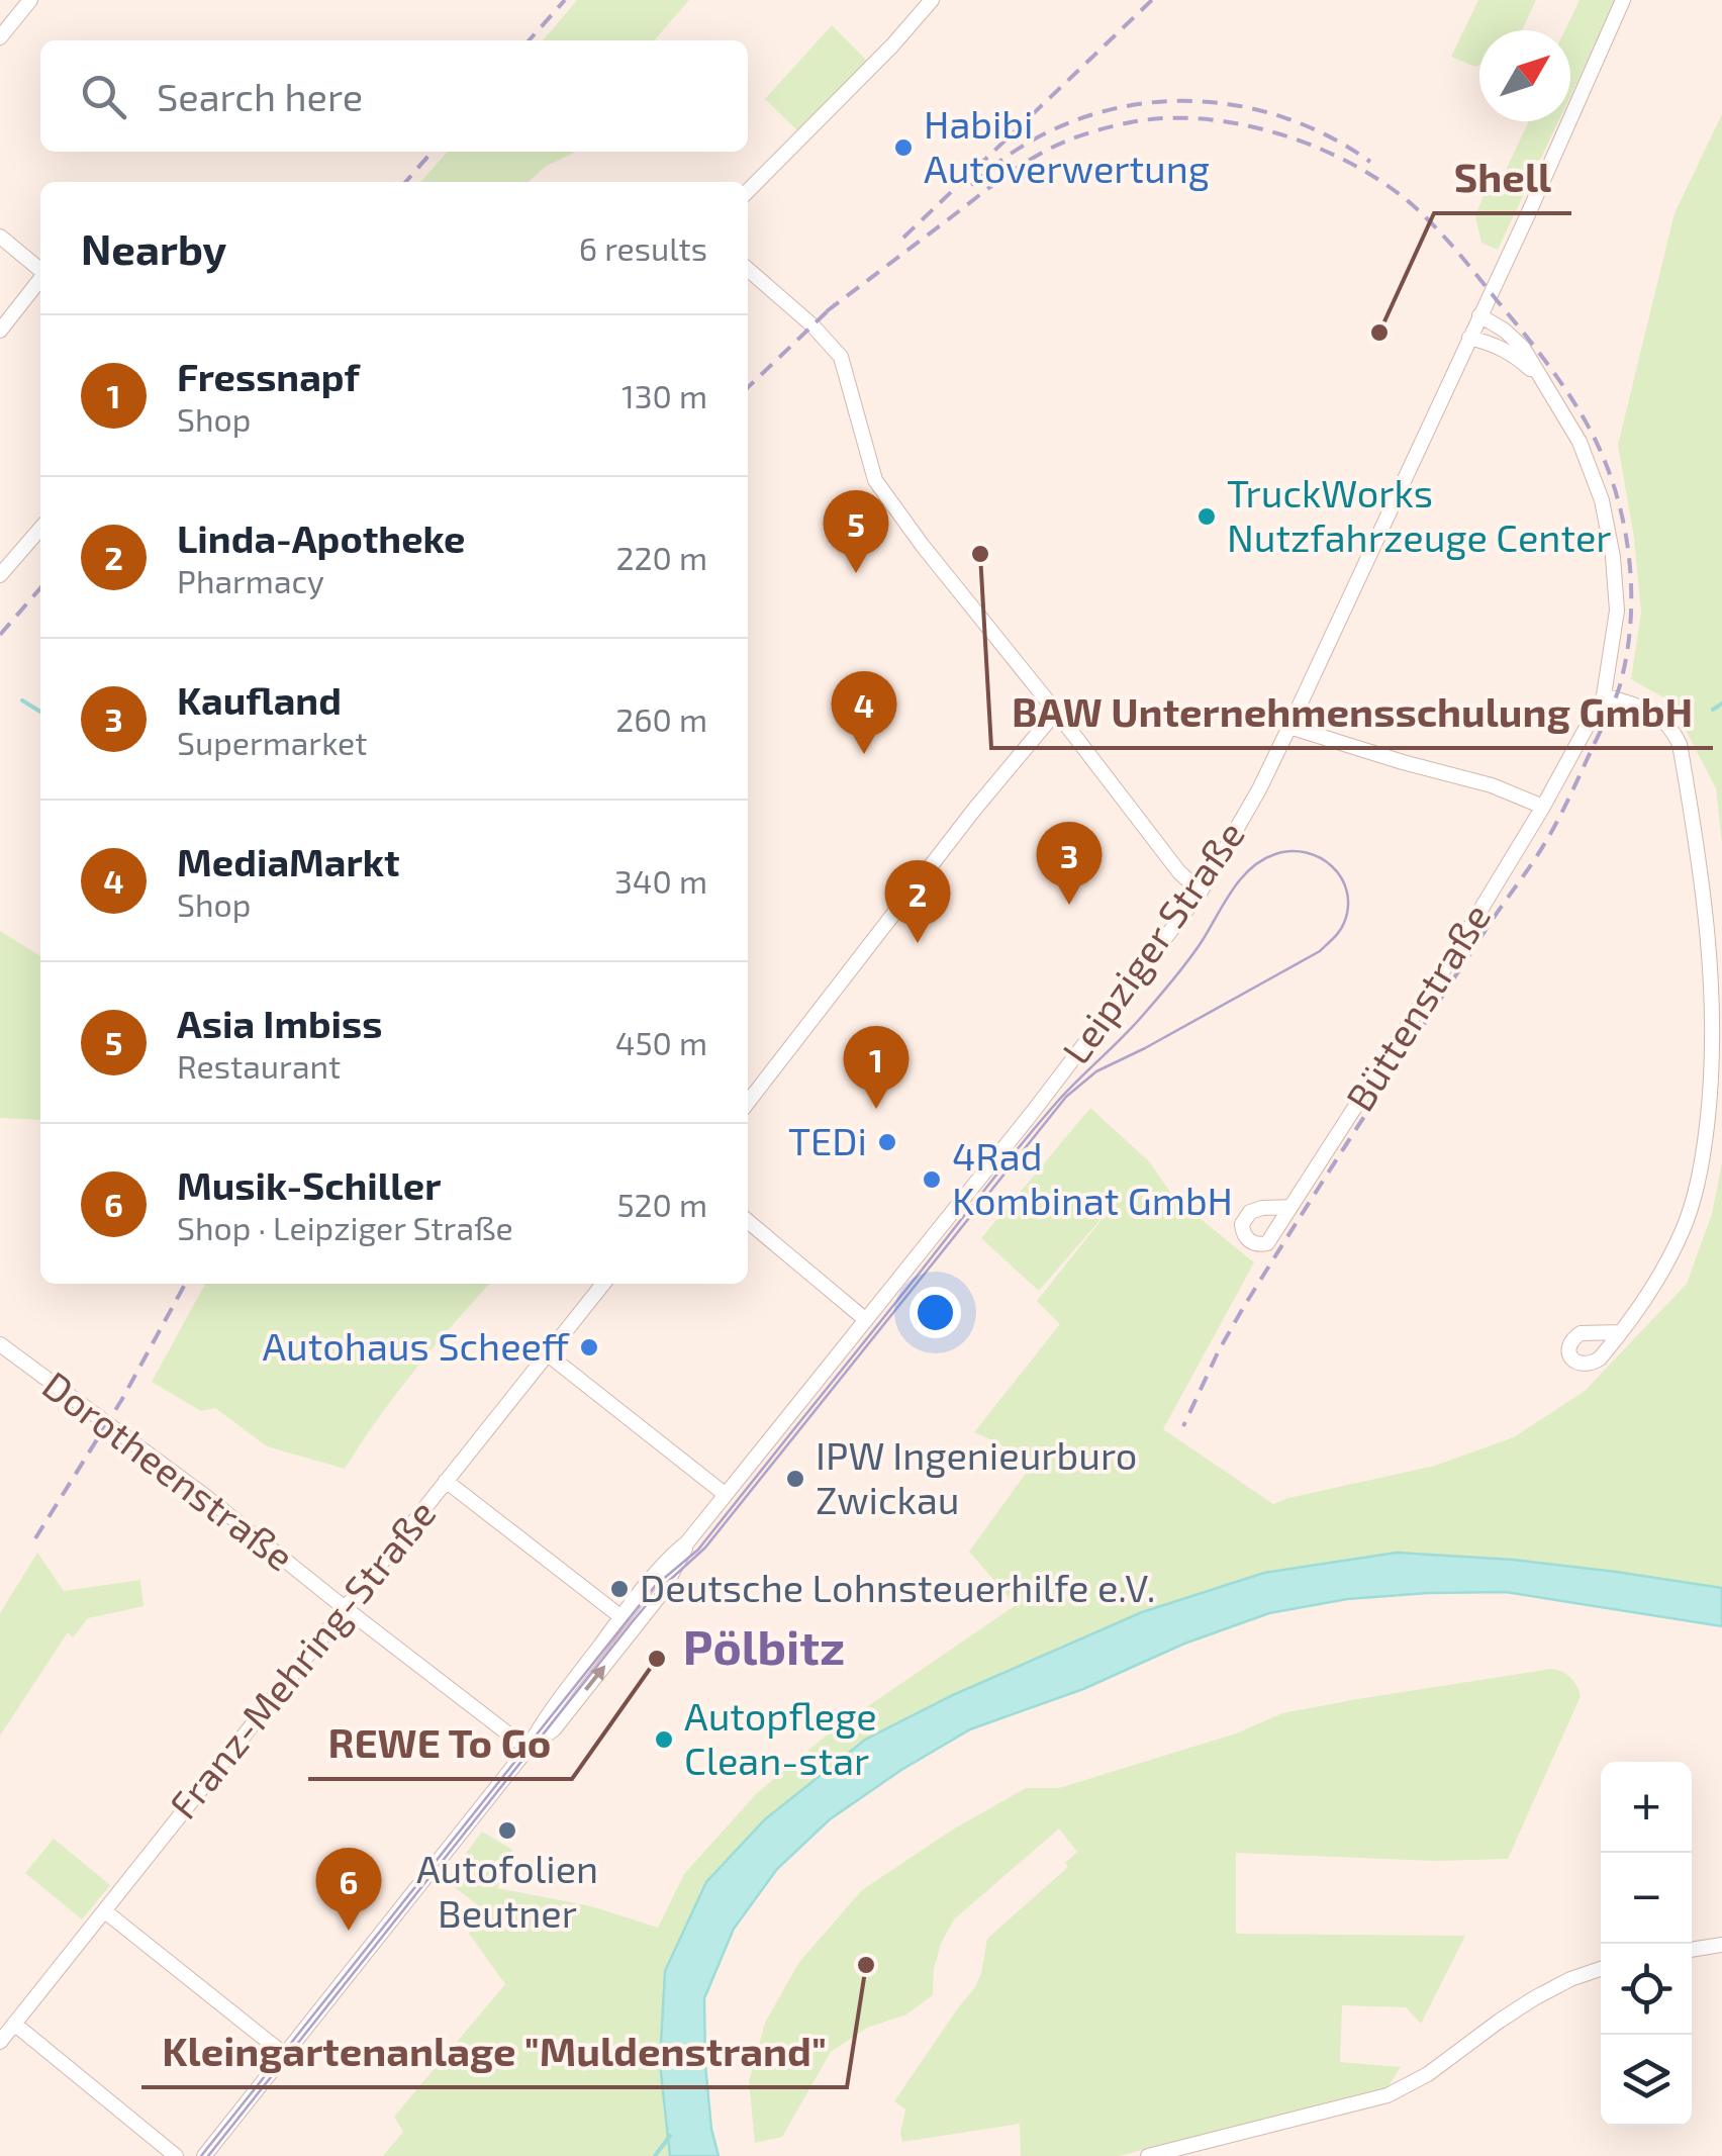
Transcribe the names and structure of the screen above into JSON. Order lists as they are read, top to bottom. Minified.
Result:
{"streets":{"street":["Leipziger Straße","Büttenstraße","Dorotheenstraße","Franz-Mehring-Straße"]},"crossings":[["Leipziger Straße","Büttenstraße"],["Leipziger Straße","Dorotheenstraße"],["Dorotheenstraße","Franz-Mehring-Straße"]],"districts":["Pölbitz"],"places":["Habibi Autoverwertung","Shell","TruckWorks Nutzfahrzeuge Center","BAW Unternehmensschulung GmbH","TEDi","4Rad Kombinat GmbH","Autohaus Scheeff","IPW Ingenieurburo Zwickau","Deutsche Lohnsteuerhilfe e.V.","REWE To Go","Autopflege Clean-star","Autofolien Beutner","Kleingartenanlage \"Muldenstrand\""],"north":"top right","page":{"search":"Search here","heading":["Nearby","6 results"],"list":[{"mark":"1","name":"Fressnapf","note":"Shop","value":"130 m"},{"mark":"2","name":"Linda-Apotheke","note":"Pharmacy","value":"220 m"},{"mark":"3","name":"Kaufland","note":"Supermarket","value":"260 m"},{"mark":"4","name":"MediaMarkt","note":"Shop","value":"340 m"},{"mark":"5","name":"Asia Imbiss","note":"Restaurant","value":"450 m"},{"mark":"6","name":"Musik-Schiller","note":"Shop · Leipziger Straße","value":"520 m"}],"pins":["5","4","3","2","1","6"],"map_buttons":["+","−"]}}
